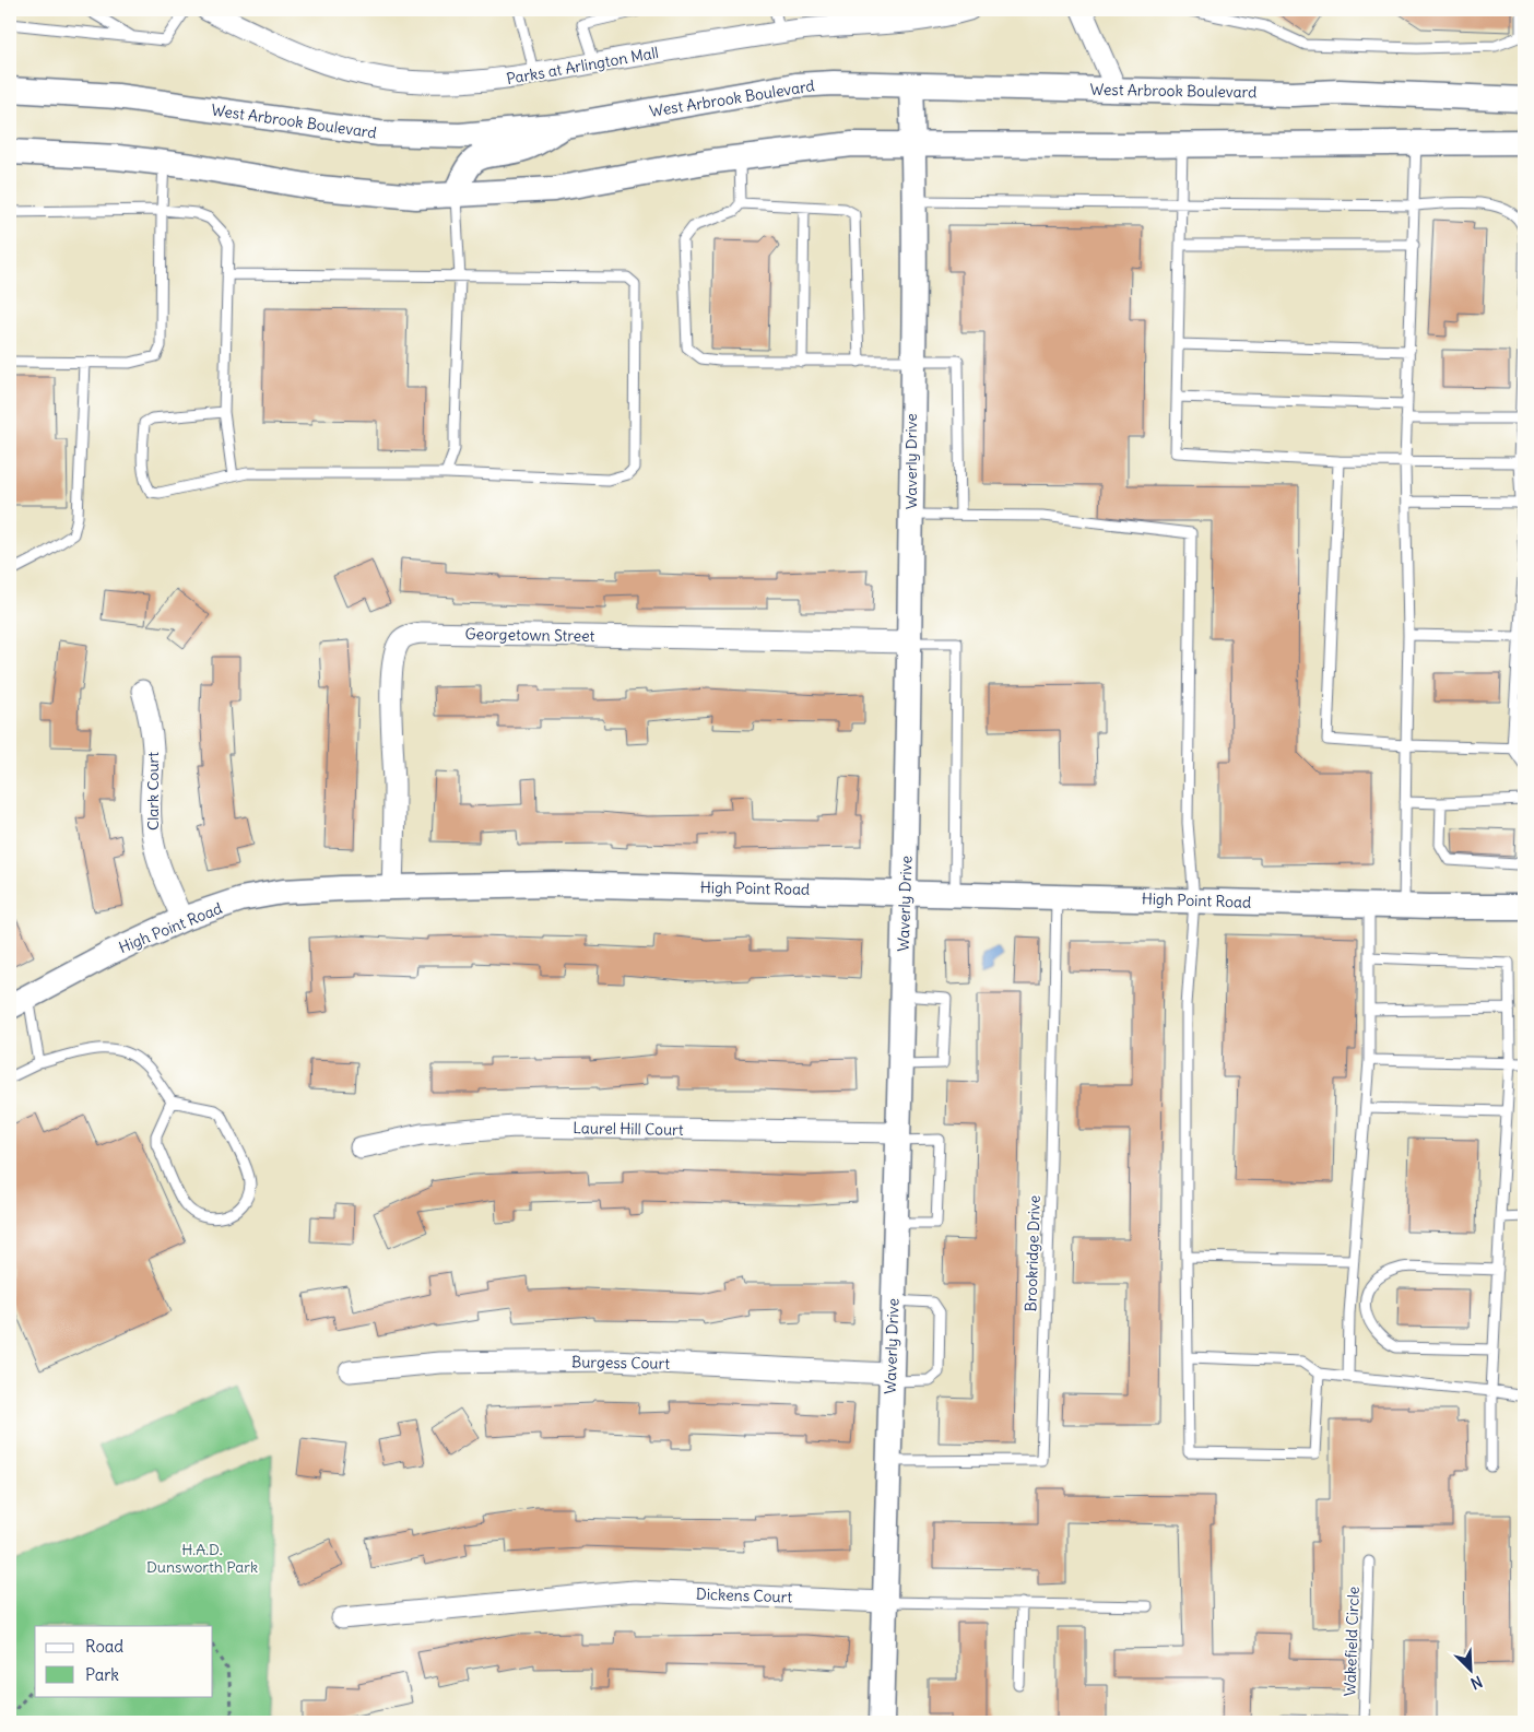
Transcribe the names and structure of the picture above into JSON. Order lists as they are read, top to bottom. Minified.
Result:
{"streets":{"street":["Parks at Arlington Mall","West Arbrook Boulevard","Waverly Drive","Georgetown Street","Clark Court","High Point Road","Laurel Hill Court","Burgess Court","Dickens Court"],"lane":["Brookridge Drive","Wakefield Circle"]},"crossings":[["West Arbrook Boulevard","Waverly Drive"],["Waverly Drive","Georgetown Street"],["Waverly Drive","High Point Road"],["Waverly Drive","Laurel Hill Court"],["Waverly Drive","Brookridge Drive"],["Waverly Drive","Burgess Court"],["Waverly Drive","Dickens Court"],["Georgetown Street","High Point Road"],["Clark Court","High Point Road"],["High Point Road","Brookridge Drive"]],"parks":["H.A.D. Dunsworth Park"],"legend":["Road","Park"],"north":"bottom right"}
